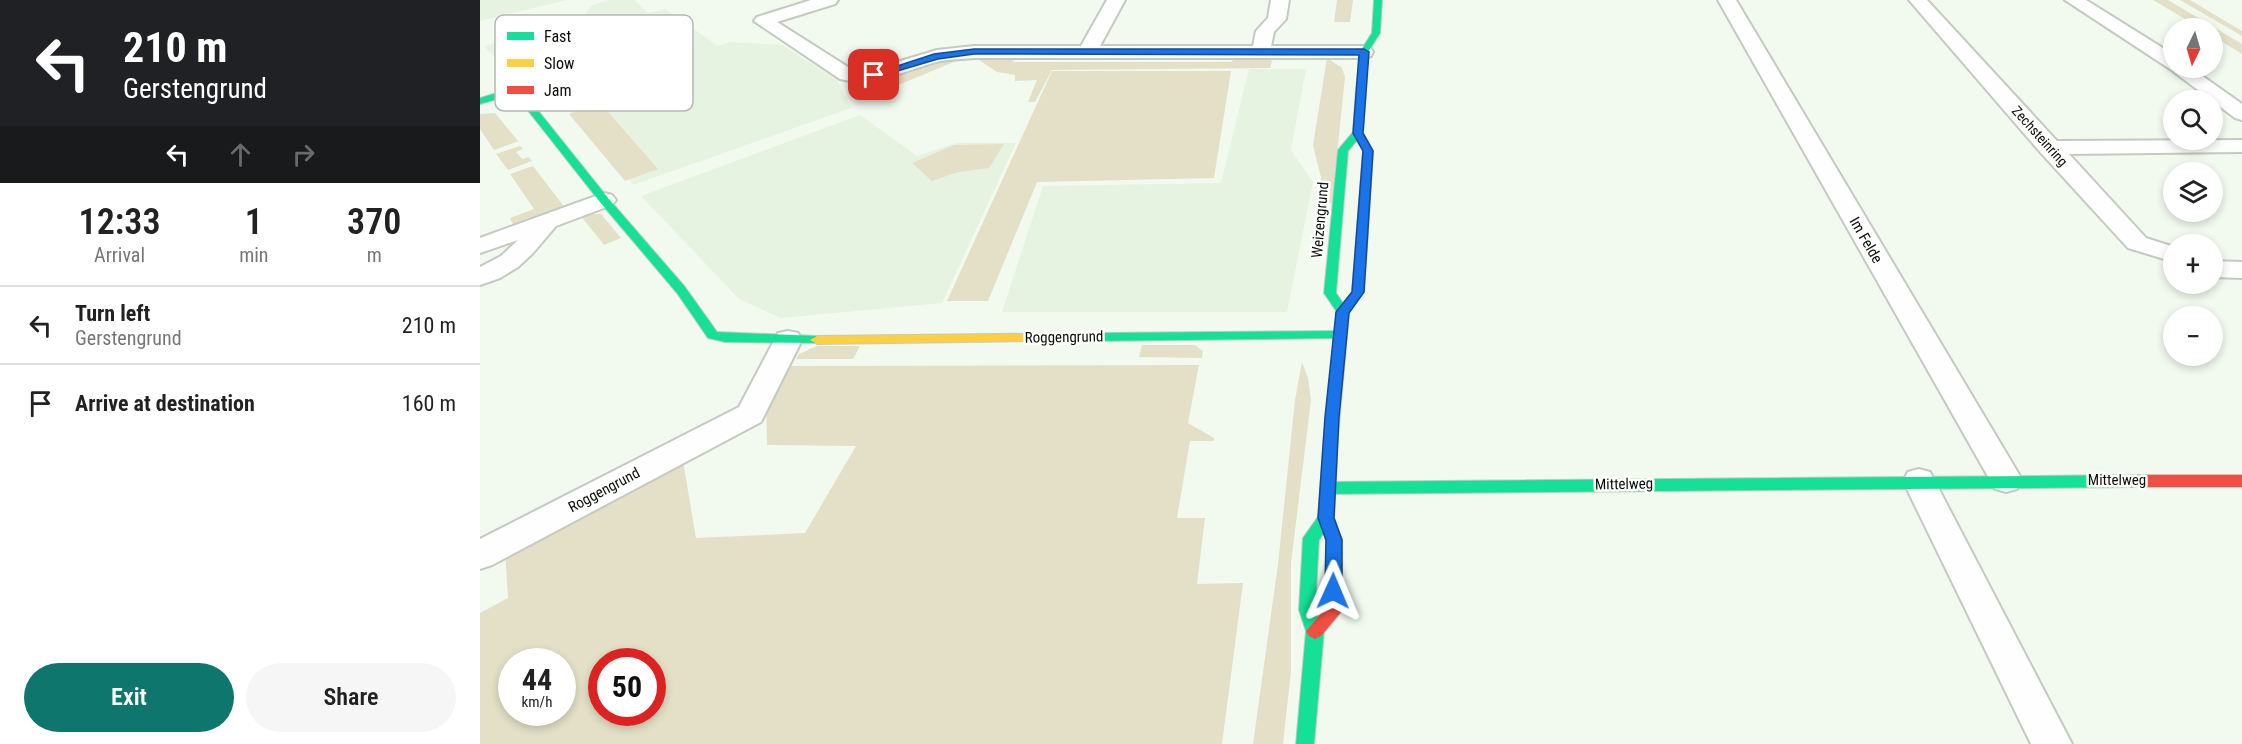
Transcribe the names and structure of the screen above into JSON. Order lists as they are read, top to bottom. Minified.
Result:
{"streets":{"street":["Zechsteinring","Weizengrund","Im Felde","Roggengrund","Mittelweg"]},"crossings":[["Weizengrund","Roggengrund"],["Weizengrund","Mittelweg"],["Im Felde","Mittelweg"]],"legend":["Fast","Slow","Jam"],"north":"bottom","page":{"turn":["210 m","Gerstengrund"],"map_buttons":["+","−"],"eta":["12:33","Arrival","1","min","370","m"],"list":[{"name":"Turn left","note":"Gerstengrund","value":"210 m"},{"name":"Arrive at destination","value":"160 m"}],"speed":"44 km/h","limit":"50","buttons":["Exit","Share"]}}
